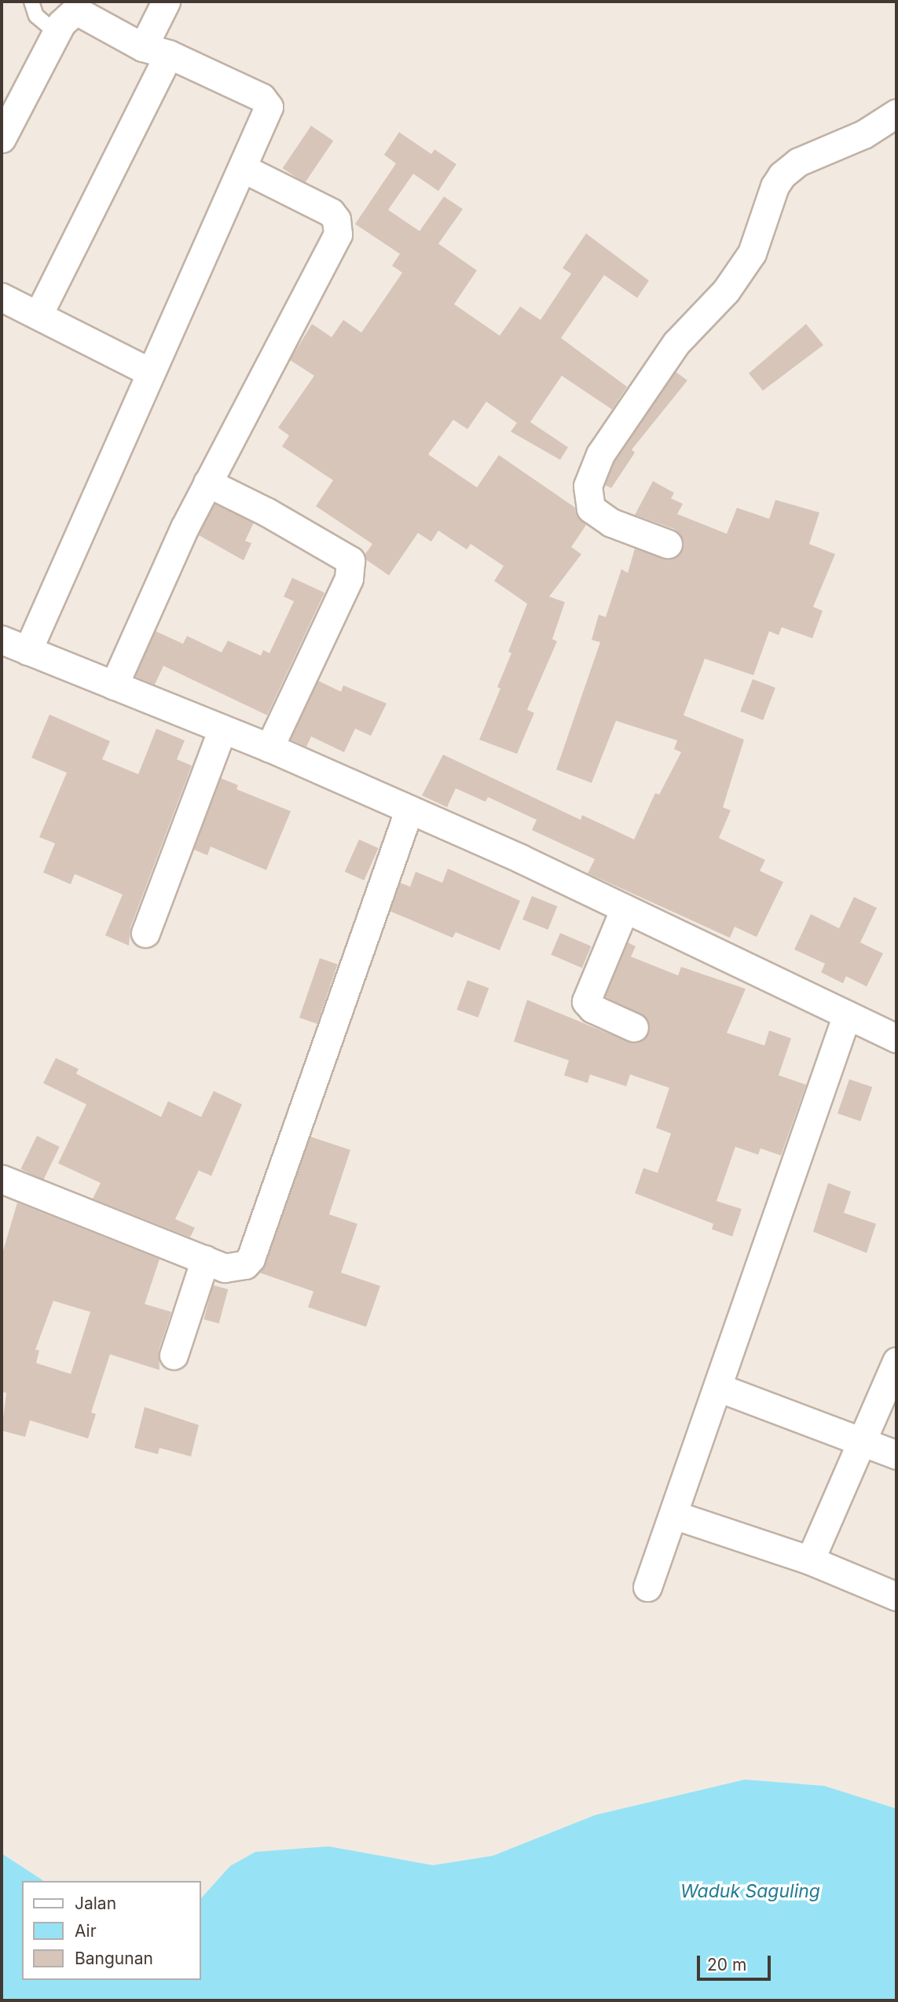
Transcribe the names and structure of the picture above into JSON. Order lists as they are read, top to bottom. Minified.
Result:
{"water":["Waduk Saguling"],"legend":["Jalan","Air","Bangunan"],"scale_bar":"20 m"}
